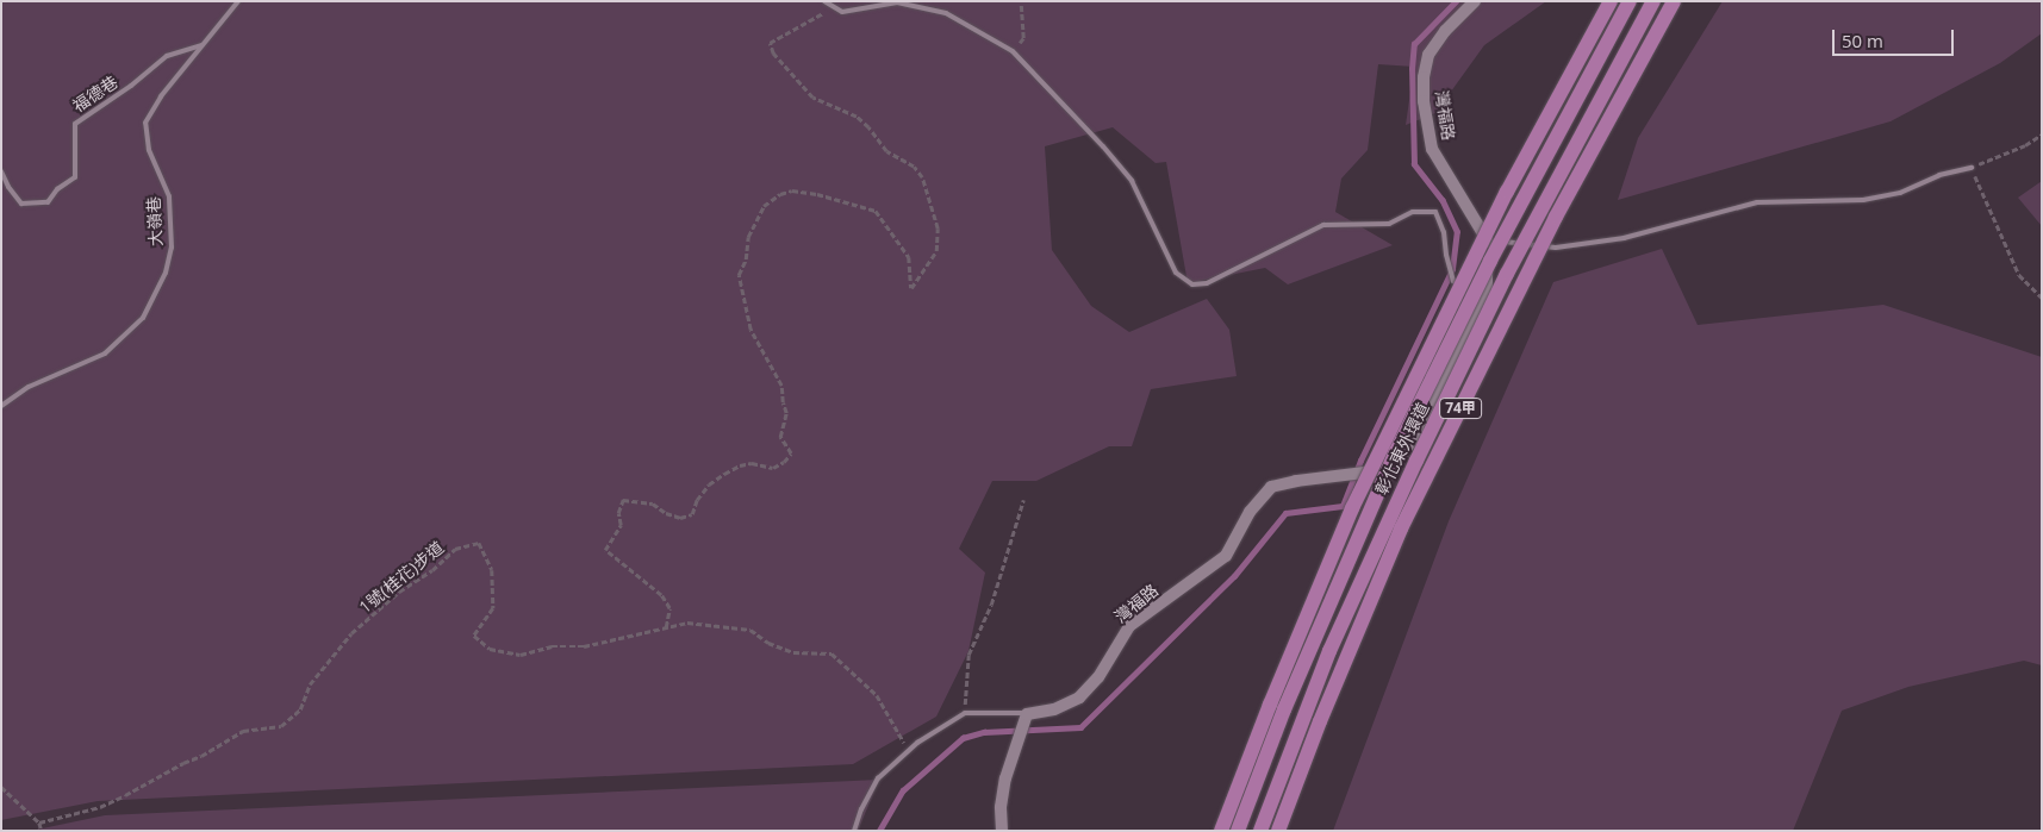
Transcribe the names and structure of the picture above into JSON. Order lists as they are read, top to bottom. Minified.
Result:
{"streets":{"main road":["74甲","彰化東外環道"],"street":["灣福路"],"lane":["福德巷","大嶺巷"],"path":["1號(桂花)步道"]},"crossings":[["福德巷","大嶺巷"]],"scale_bar":"50 m"}
